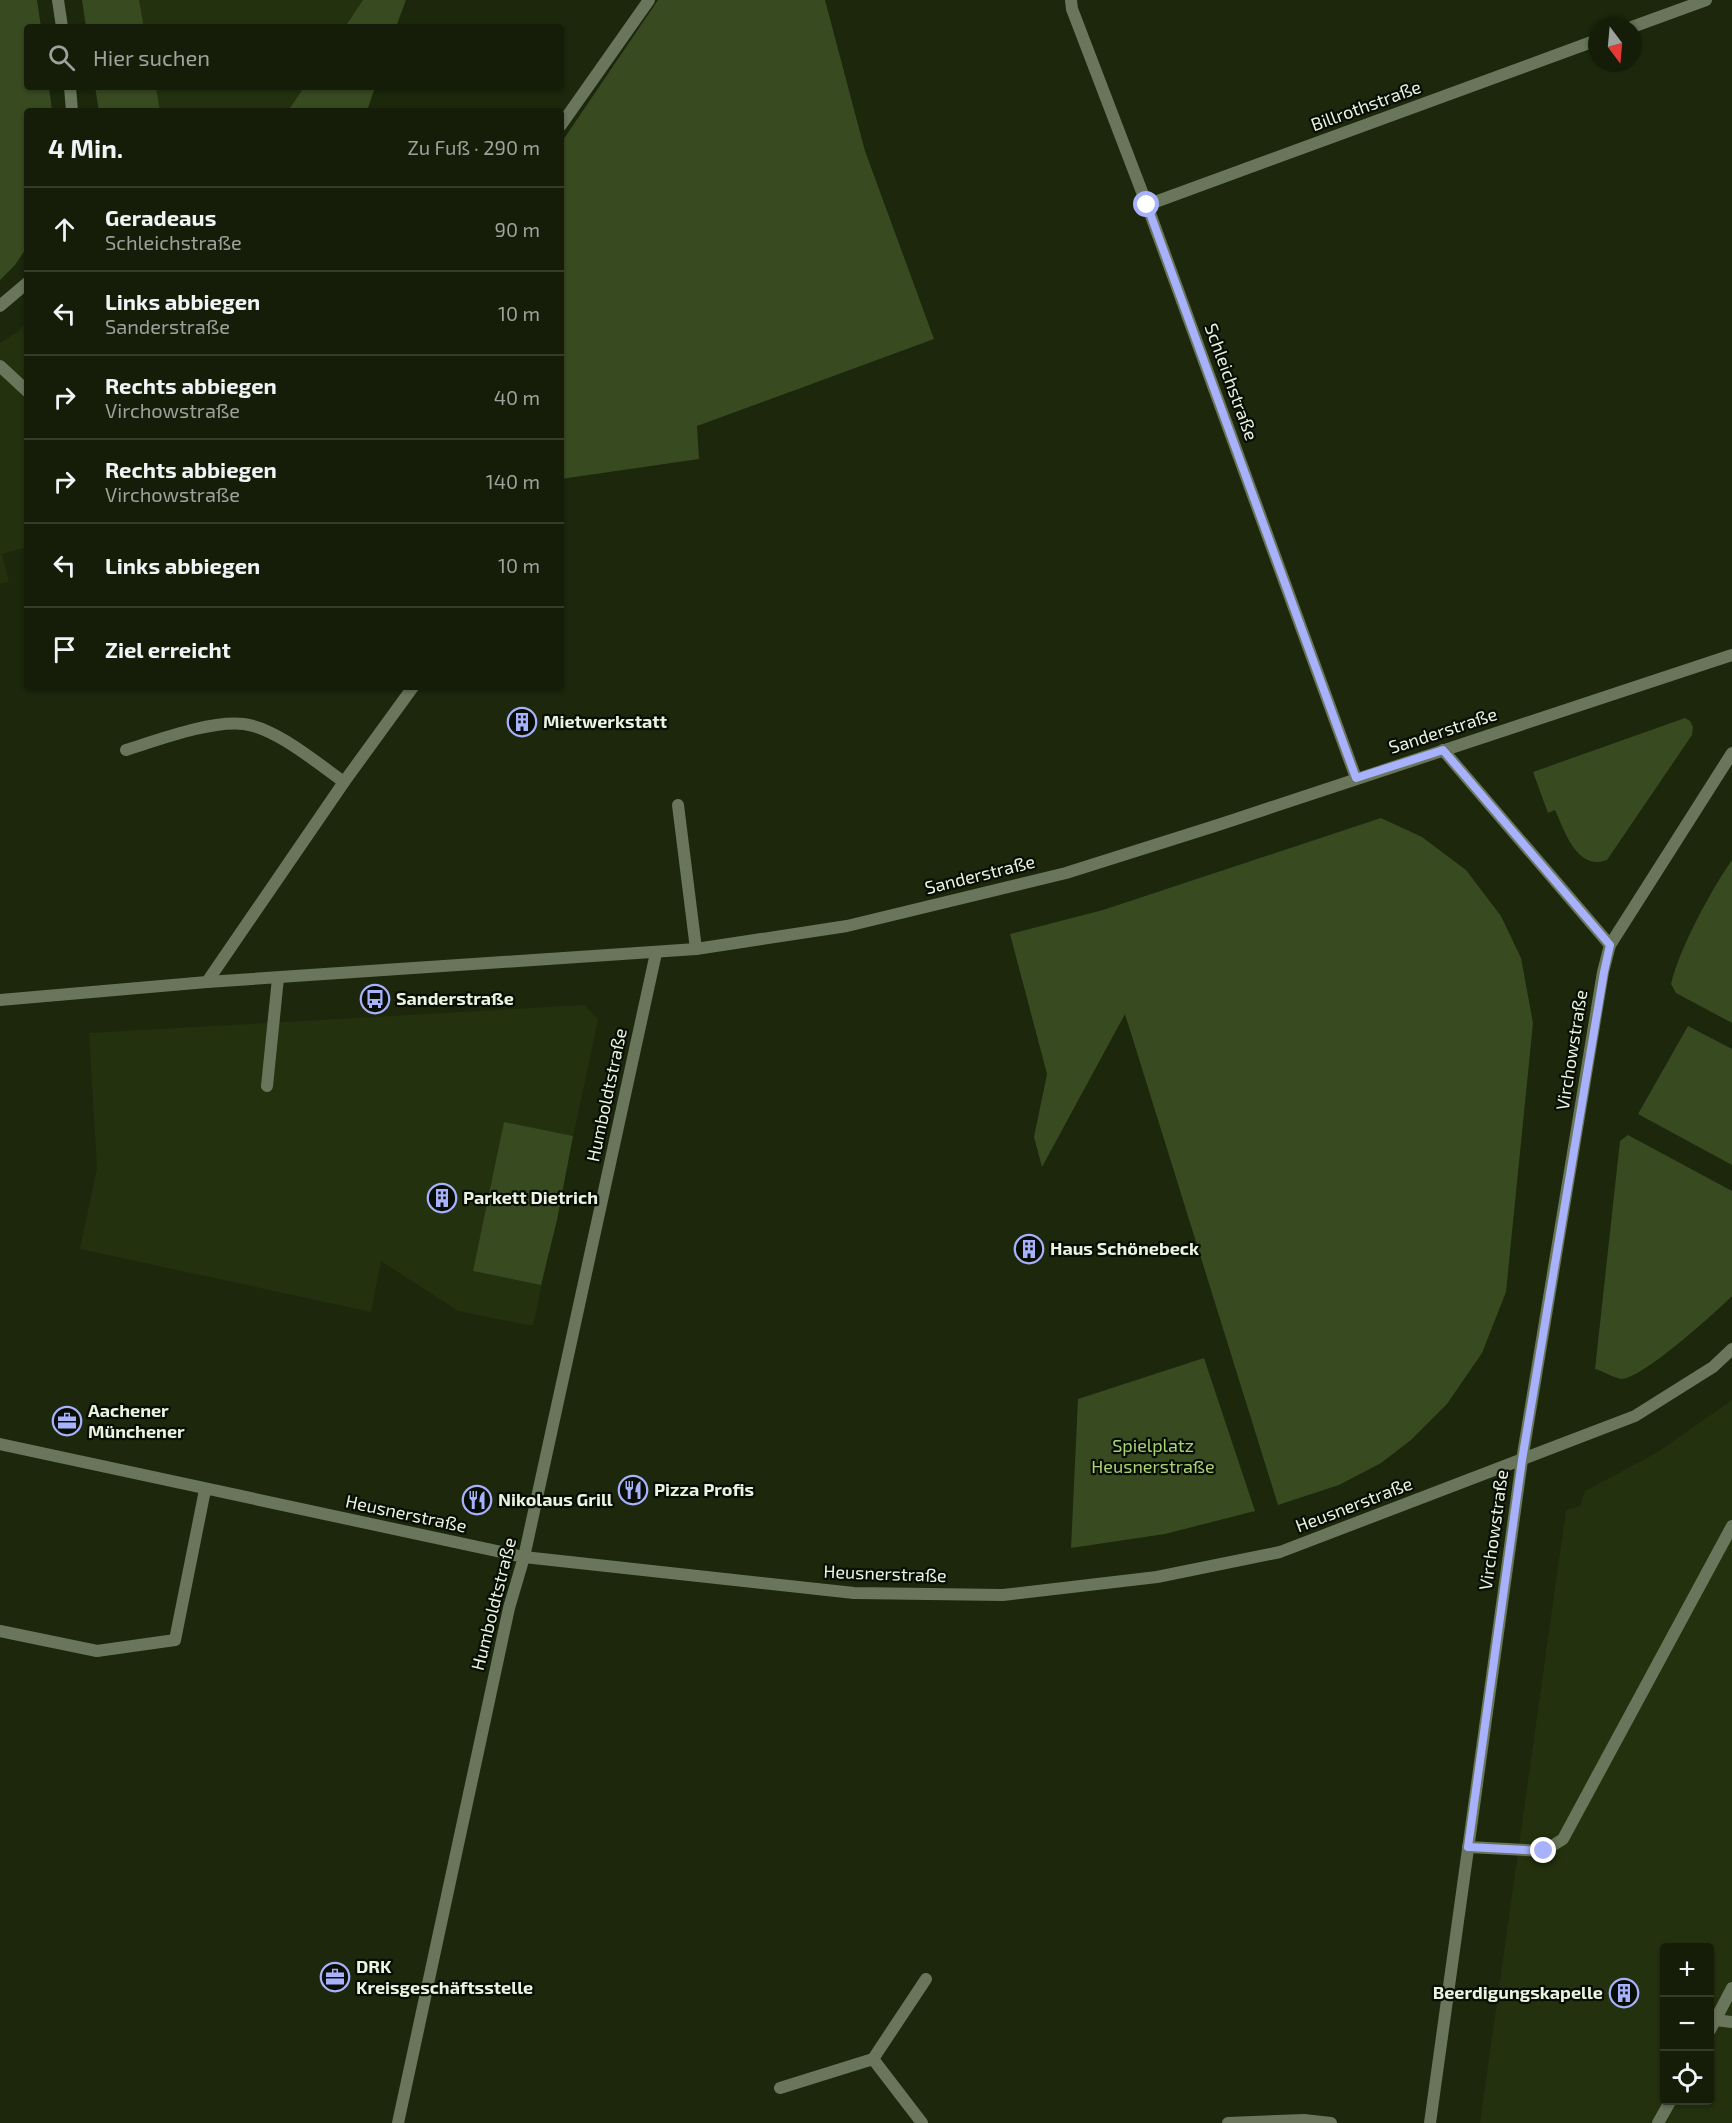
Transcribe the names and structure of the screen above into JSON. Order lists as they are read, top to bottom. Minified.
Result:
{"streets":{"street":["Billrothstraße","Schleichstraße","Sanderstraße","Virchowstraße","Humboldtstraße","Heusnerstraße"]},"crossings":[["Billrothstraße","Schleichstraße"],["Schleichstraße","Sanderstraße"],["Sanderstraße","Humboldtstraße"],["Virchowstraße","Heusnerstraße"],["Humboldtstraße","Heusnerstraße"]],"parks":["Spielplatz Heusnerstraße"],"places":{"building":["Mietwerkstatt","Parkett Dietrich","Haus Schönebeck","Beerdigungskapelle"],"bus stop":["Sanderstraße"],"office":["Aachener Münchener","DRK Kreisgeschäftsstelle"],"restaurant":["Pizza Profis","Nikolaus Grill"]},"north":"bottom","page":{"search":"Hier suchen","heading":["4 Min.","Zu Fuß · 290 m"],"list":[["Geradeaus","Schleichstraße","90 m"],["Links abbiegen","Sanderstraße","10 m"],["Rechts abbiegen","Virchowstraße","40 m"],["Rechts abbiegen","Virchowstraße","140 m"],["Links abbiegen","10 m"],"Ziel erreicht"],"map_buttons":["+","−"]}}
